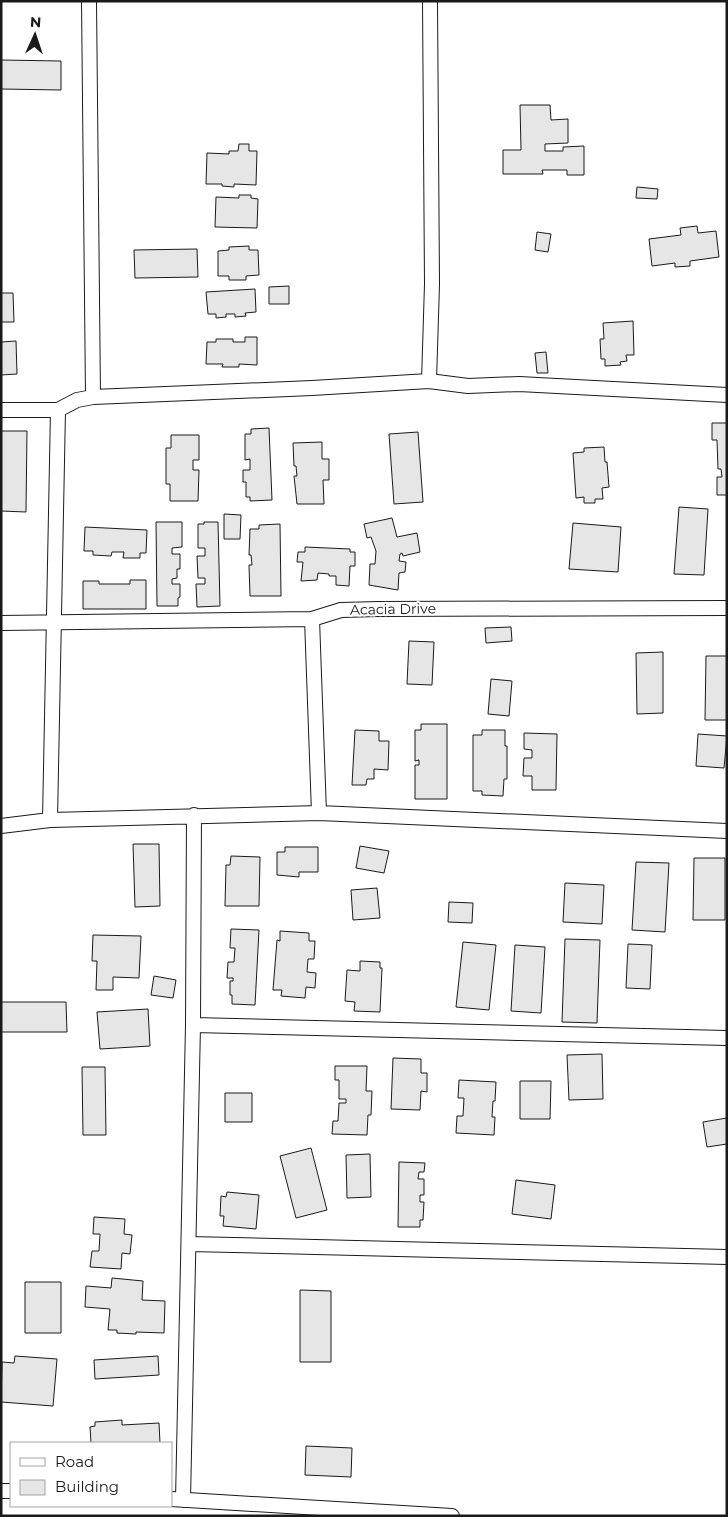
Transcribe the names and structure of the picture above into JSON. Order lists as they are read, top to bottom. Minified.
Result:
{"streets":{"street":["Acacia Drive"]},"legend":["Road","Building"],"north":"top"}
